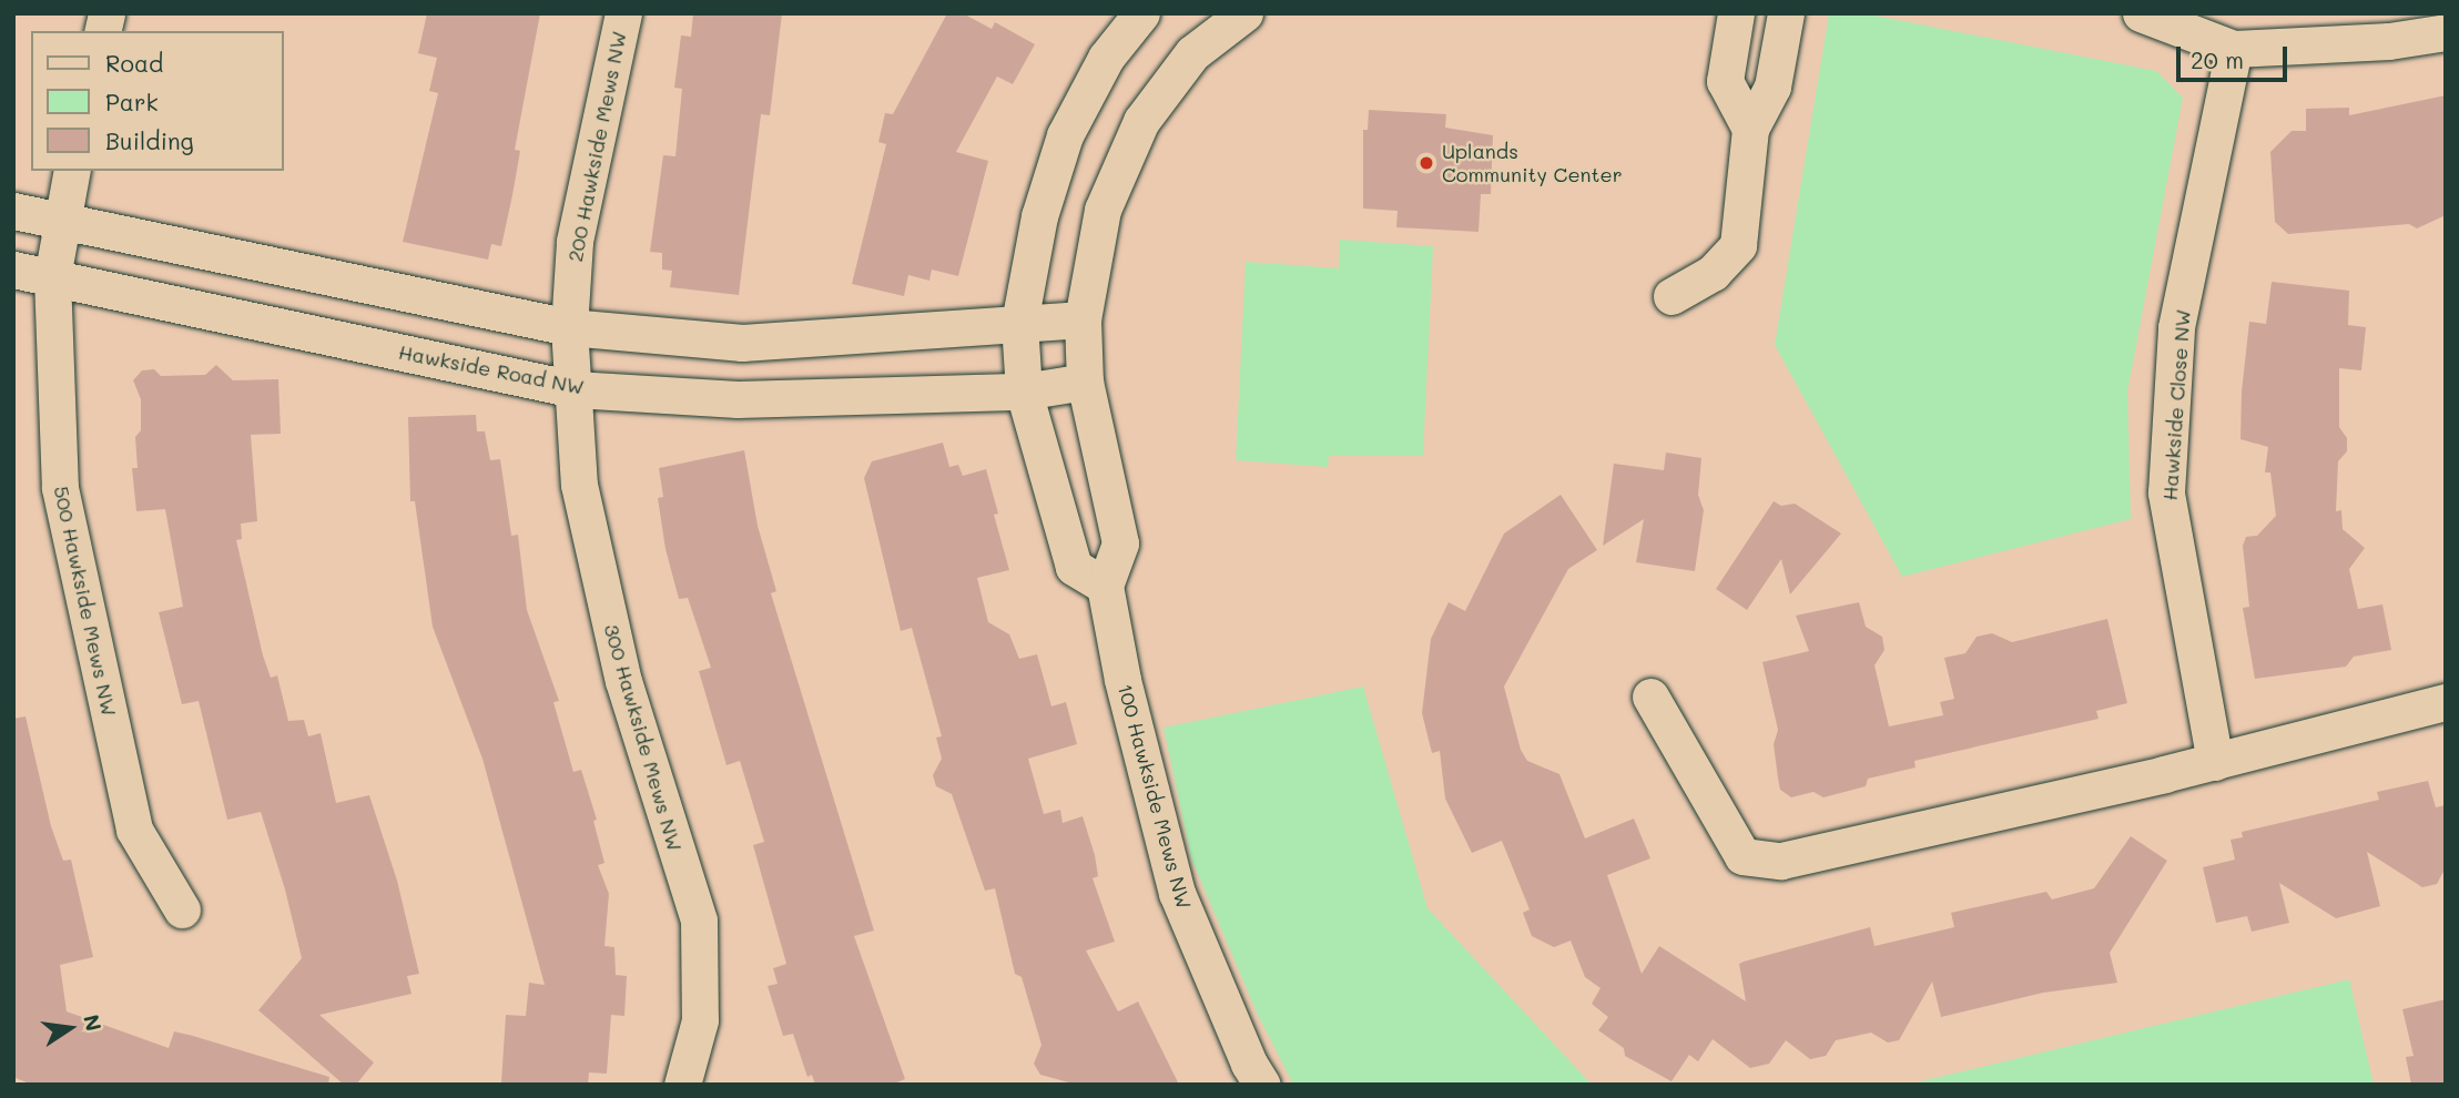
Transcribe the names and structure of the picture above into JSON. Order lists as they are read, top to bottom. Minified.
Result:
{"streets":{"street":["200 Hawkside Mews NW","Hawkside Road NW","Hawkside Close NW","500 Hawkside Mews NW","300 Hawkside Mews NW","100 Hawkside Mews NW"]},"crossings":[["200 Hawkside Mews NW","Hawkside Road NW"],["200 Hawkside Mews NW","300 Hawkside Mews NW"],["Hawkside Road NW","500 Hawkside Mews NW"],["Hawkside Road NW","300 Hawkside Mews NW"]],"places":["Uplands Community Center"],"legend":["Road","Park","Building"],"scale_bar":"20 m","north":"right"}
